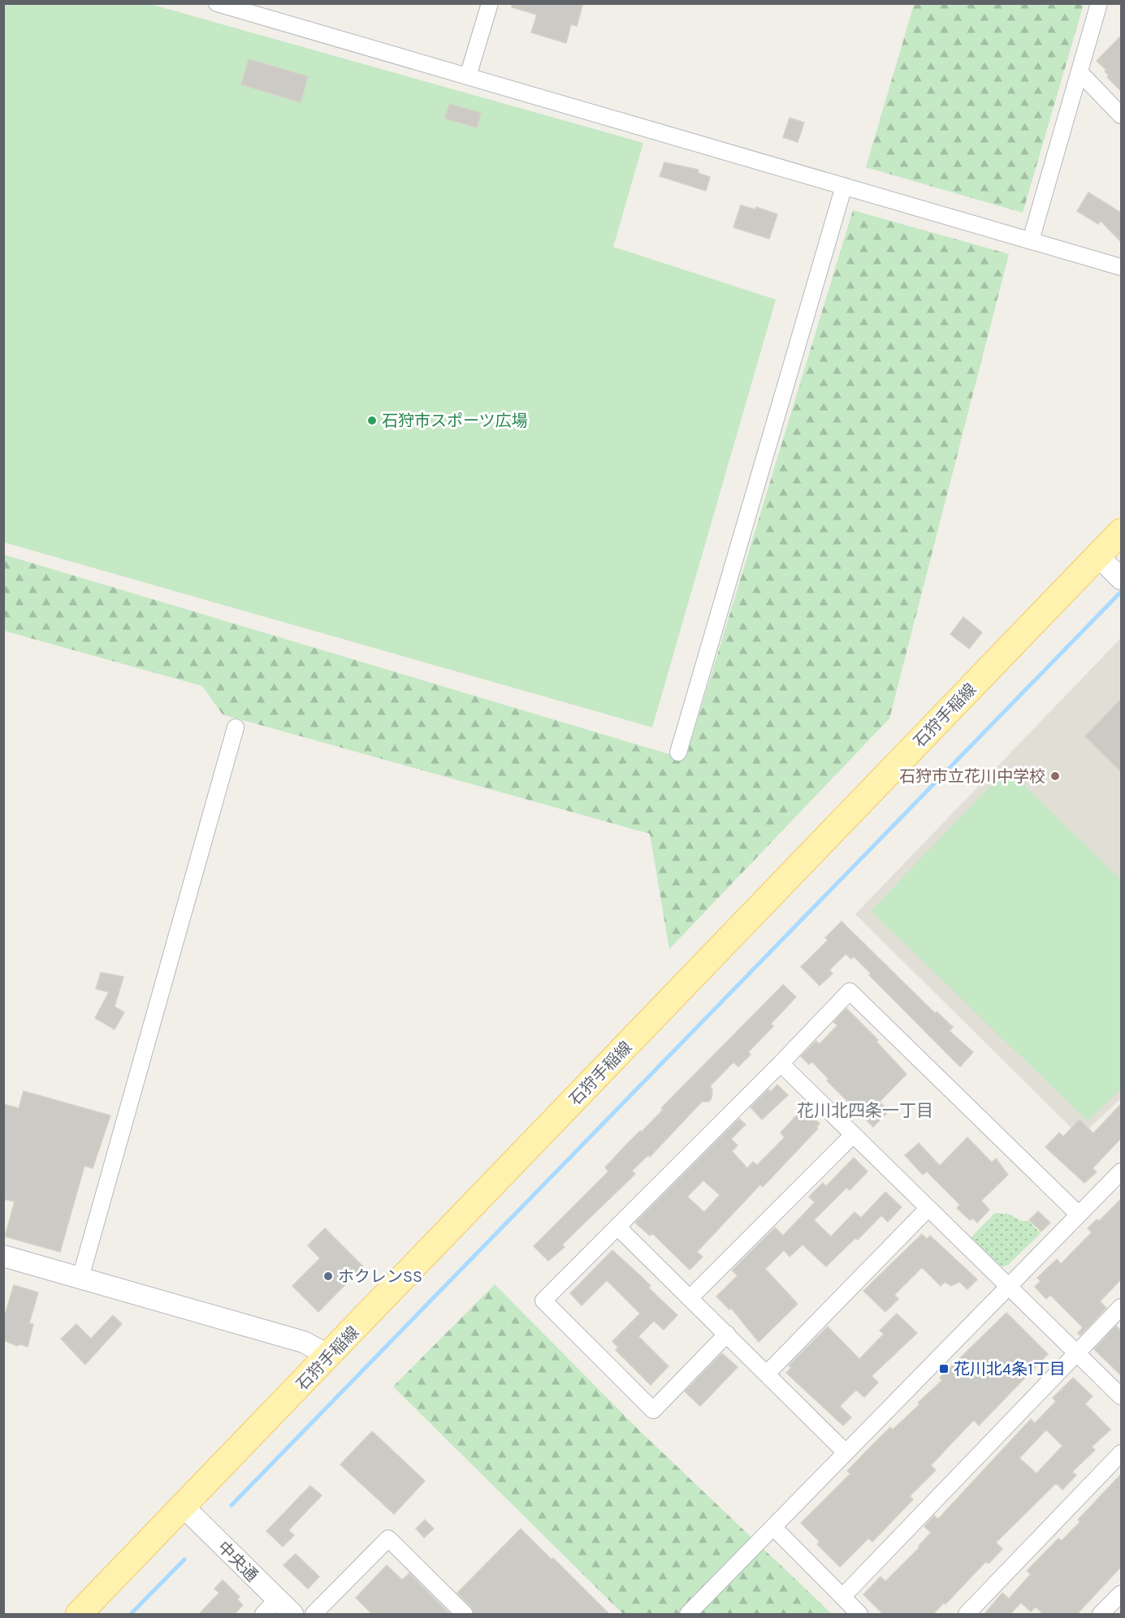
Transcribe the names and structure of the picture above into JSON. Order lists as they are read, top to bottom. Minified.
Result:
{"streets":{"main road":["石狩手稲線"],"street":["中央通"]},"crossings":[["石狩手稲線","中央通"]],"districts":["花川北四条一丁目"],"places":{"other":["石狩市スポーツ広場","石狩市立花川中学校","ホクレンSS"],"transit":["花川北4条1丁目"]}}
